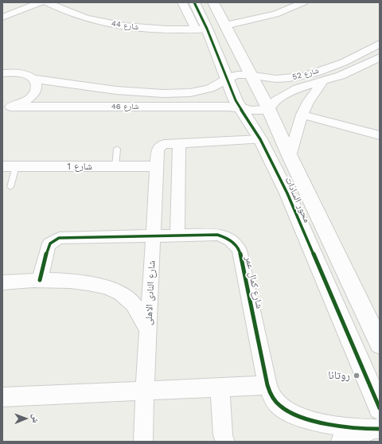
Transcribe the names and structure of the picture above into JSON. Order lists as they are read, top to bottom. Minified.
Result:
{"streets":{"street":["شارع 44","شارع 52","شارع 46","شارع 1","محور السادات","شارع كمال عمر","شارع النادى الاهلى"]},"crossings":[["شارع 44","محور السادات"],["شارع 52","شارع 46"],["شارع 52","محور السادات"],["شارع 46","محور السادات"],["شارع 1","شارع النادى الاهلى"],["شارع كمال عمر","شارع النادى الاهلى"]],"places":["روتانا"],"north":"right"}
